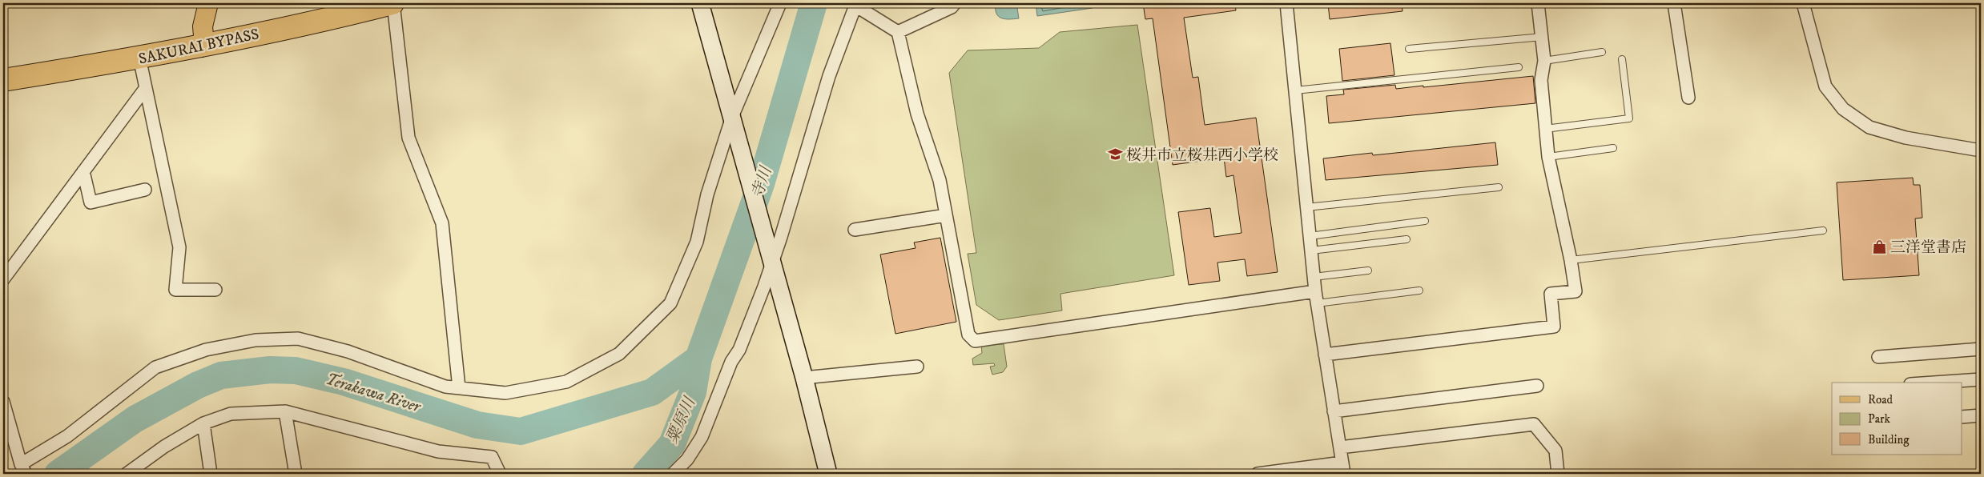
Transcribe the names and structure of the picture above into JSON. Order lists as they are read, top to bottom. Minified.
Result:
{"streets":{"highway":["SAKURAI BYPASS"]},"water":["寺川","Terakawa River","粟原川"],"places":{"school or university":["桜井市立桜井西小学校"],"shop":["三洋堂書店"]},"legend":["Road","Park","Building"]}
